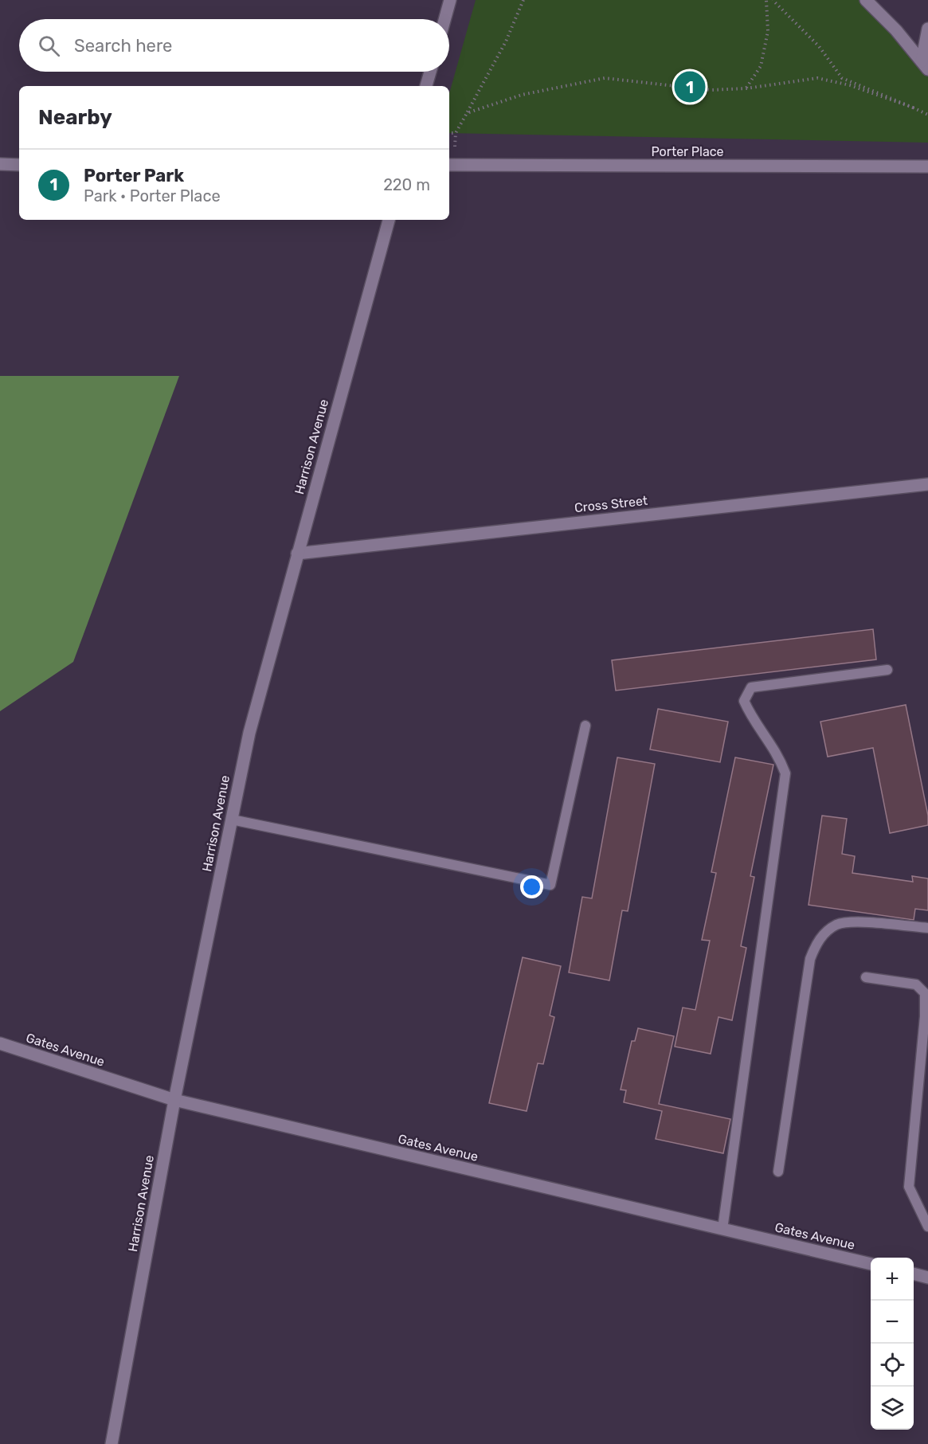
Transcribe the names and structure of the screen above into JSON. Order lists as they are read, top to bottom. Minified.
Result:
{"streets":{"street":["Porter Place","Harrison Avenue","Cross Street","Gates Avenue"]},"crossings":[["Harrison Avenue","Cross Street"],["Harrison Avenue","Gates Avenue"]],"page":{"search":"Search here","pins":"1","heading":"Nearby","list":[{"mark":"1","name":"Porter Park","note":"Park · Porter Place","value":"220 m"}],"map_buttons":["+","−"]}}
